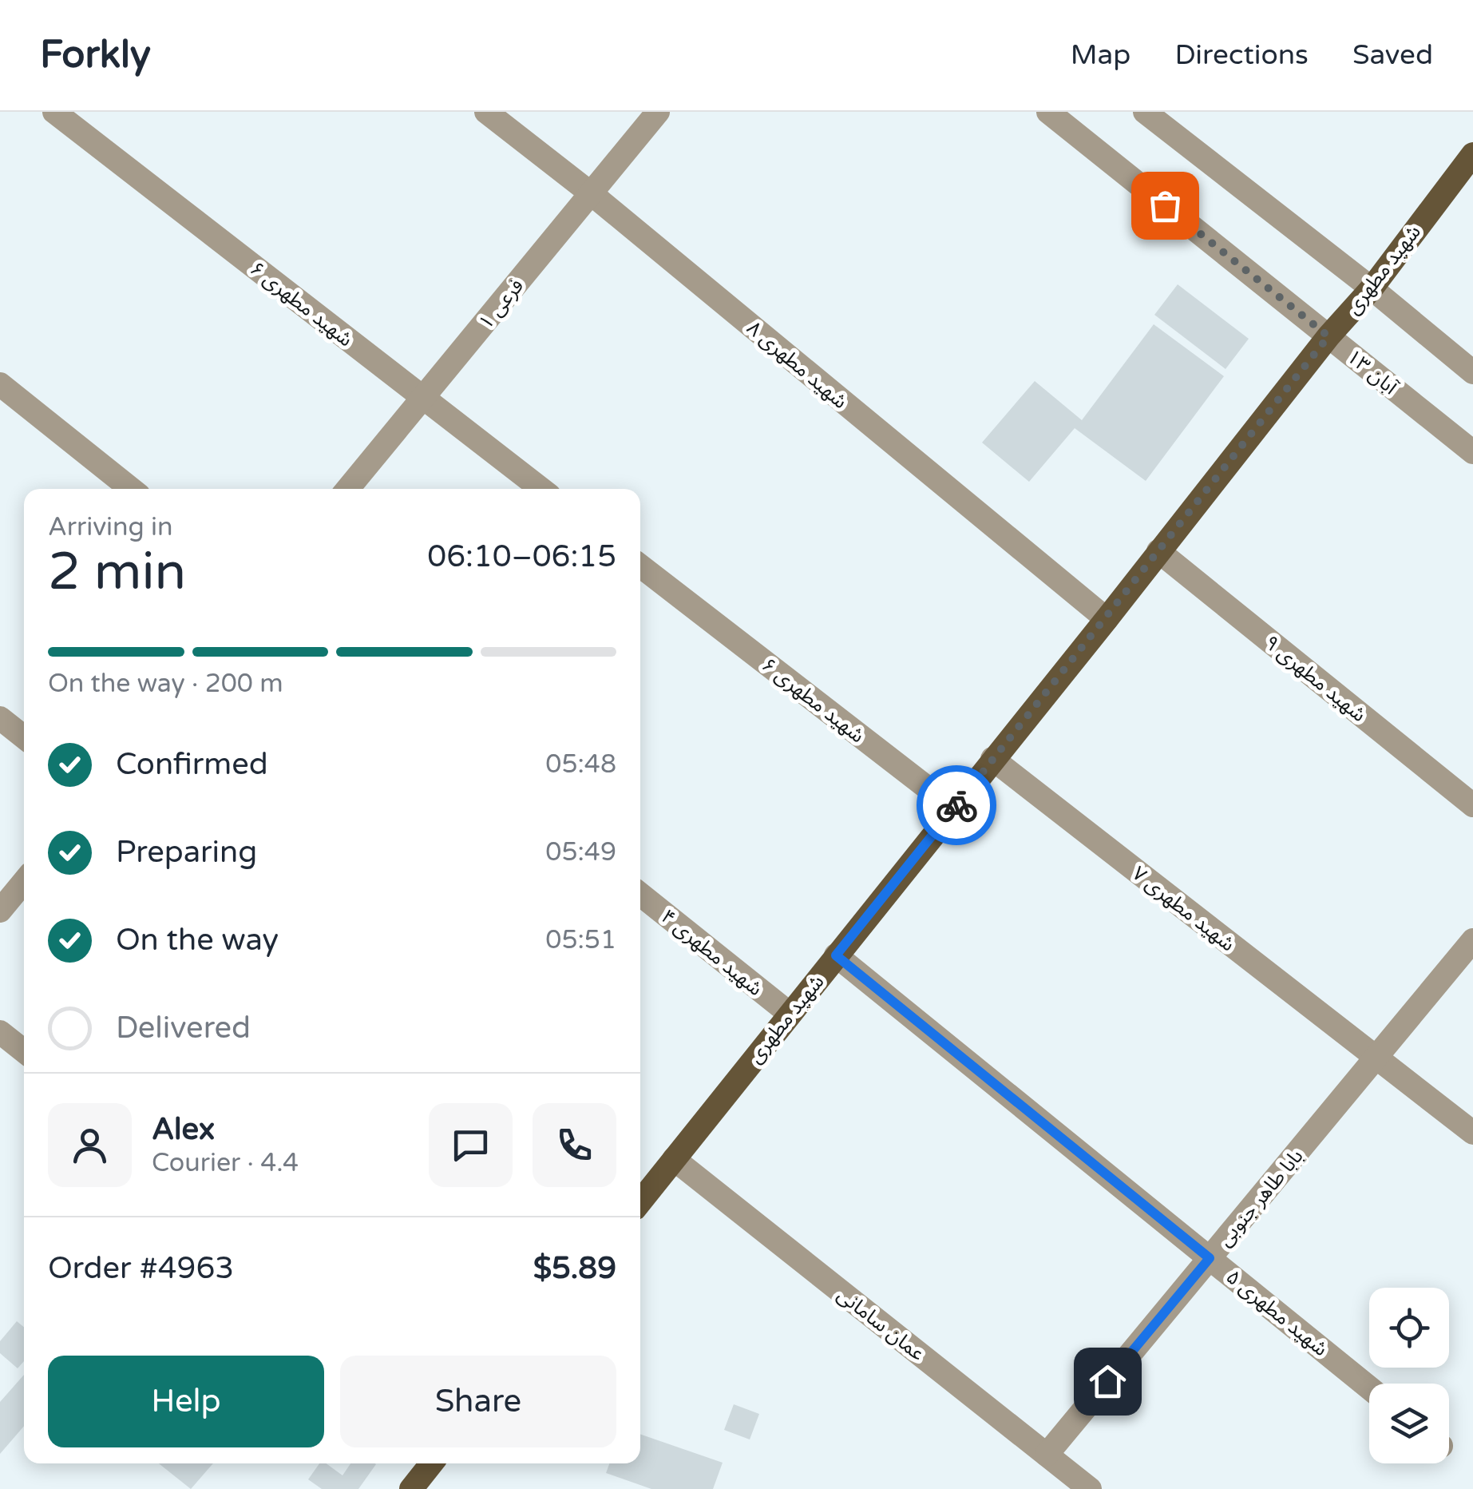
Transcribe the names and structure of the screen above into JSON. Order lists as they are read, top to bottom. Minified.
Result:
{"streets":{"main road":["شهید مطهری"],"street":["شهید مطهری ۶","فرعی ۱","شهید مطهری ۸","آبان ۱۳","شهید مطهری ۹","شهید مطهری ۷","شهید مطهری ۴","بابا طاهر جنوبی","شهید مطهری ۵","عمان سامانی"]},"crossings":[["شهید مطهری","شهید مطهری ۶"],["شهید مطهری","شهید مطهری ۸"],["شهید مطهری","آبان ۱۳"],["شهید مطهری","شهید مطهری ۹"],["شهید مطهری","شهید مطهری ۷"],["شهید مطهری","شهید مطهری ۴"],["شهید مطهری","شهید مطهری ۵"],["شهید مطهری","عمان سامانی"],["شهید مطهری ۶","فرعی ۱"],["فرعی ۱","شهید مطهری ۸"],["شهید مطهری ۷","بابا طاهر جنوبی"],["بابا طاهر جنوبی","شهید مطهری ۵"],["بابا طاهر جنوبی","عمان سامانی"]],"page":{"header":"Forkly","nav":["Map","Directions","Saved"],"heading":["2 min","Arriving in","06:10–06:15"],"panel":["Alex","Courier · 4.4","Order #4963","$5.89"],"bar":"On the way · 200 m","list":[["Confirmed","05:48"],["Preparing","05:49"],["On the way","05:51"],"Delivered"],"buttons":["Help","Share"]}}
